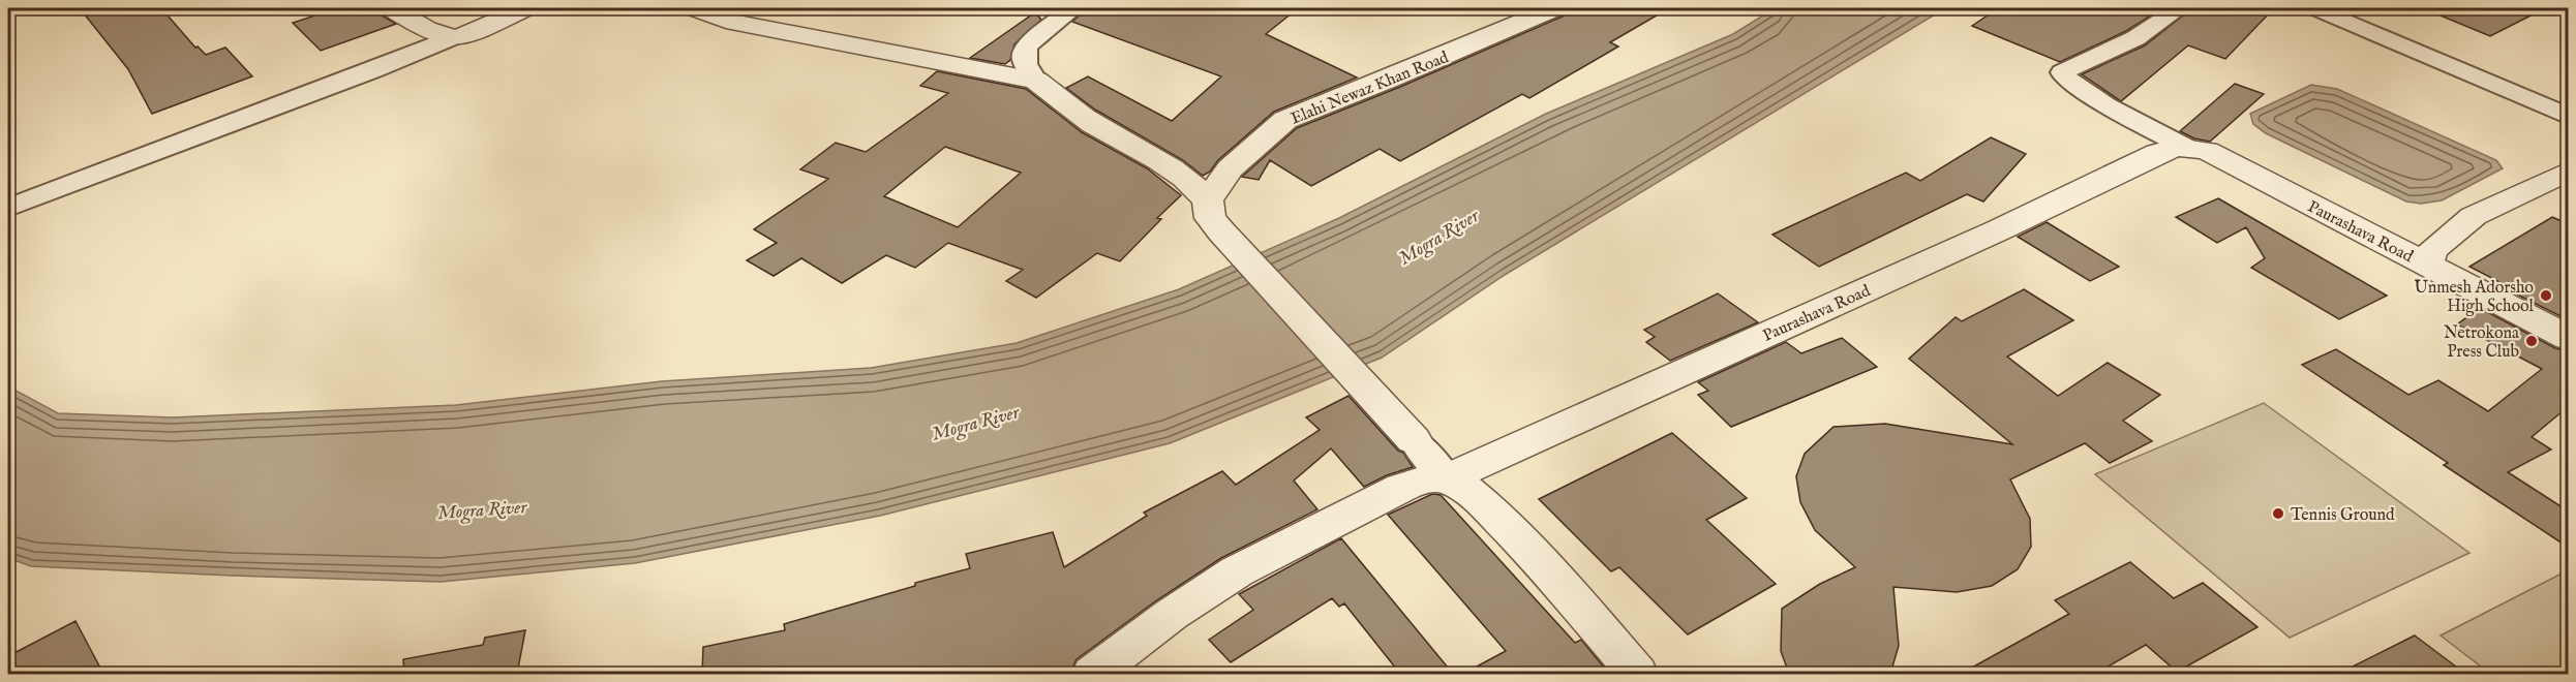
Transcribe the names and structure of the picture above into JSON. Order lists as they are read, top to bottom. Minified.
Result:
{"streets":{"street":["Elahi Newaz Khan Road","Paurashava Road"]},"water":["Mogra River"],"places":["Unmesh Adorsho High School","Netrokona Press Club","Tennis Ground"]}
